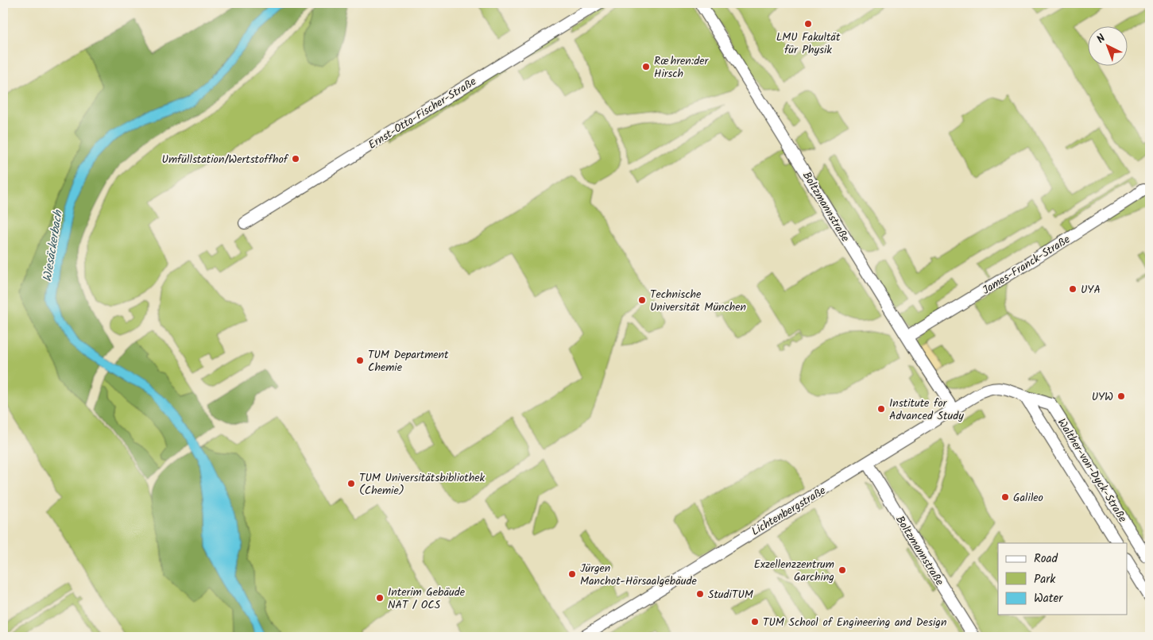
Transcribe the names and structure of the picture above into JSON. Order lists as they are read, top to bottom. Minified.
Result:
{"streets":{"street":["Ernst-Otto-Fischer-Straße","Boltzmannstraße","James-Franck-Straße","Walther-von-Dyck-Straße","Lichtenbergstraße"]},"crossings":[["Boltzmannstraße","James-Franck-Straße"],["Boltzmannstraße","Lichtenbergstraße"],["Walther-von-Dyck-Straße","Lichtenbergstraße"]],"water":["Wiesäckerbach"],"places":["LMU Fakultät für Physik","Rœhren:der Hirsch","Umfüllstation/Wertstoffhof","UYA","Technische Universität München","TUM Department Chemie","UYW","Institute for Advanced Study","TUM Universitätsbibliothek (Chemie)","Galileo","Exzellenzzentrum Garching","Jürgen Manchot-Hörsaalgebäude","StudiTUM","Interim Gebäude NAT / OCS","TUM School of Engineering and Design"],"legend":["Road","Park","Water"],"north":"top left"}
